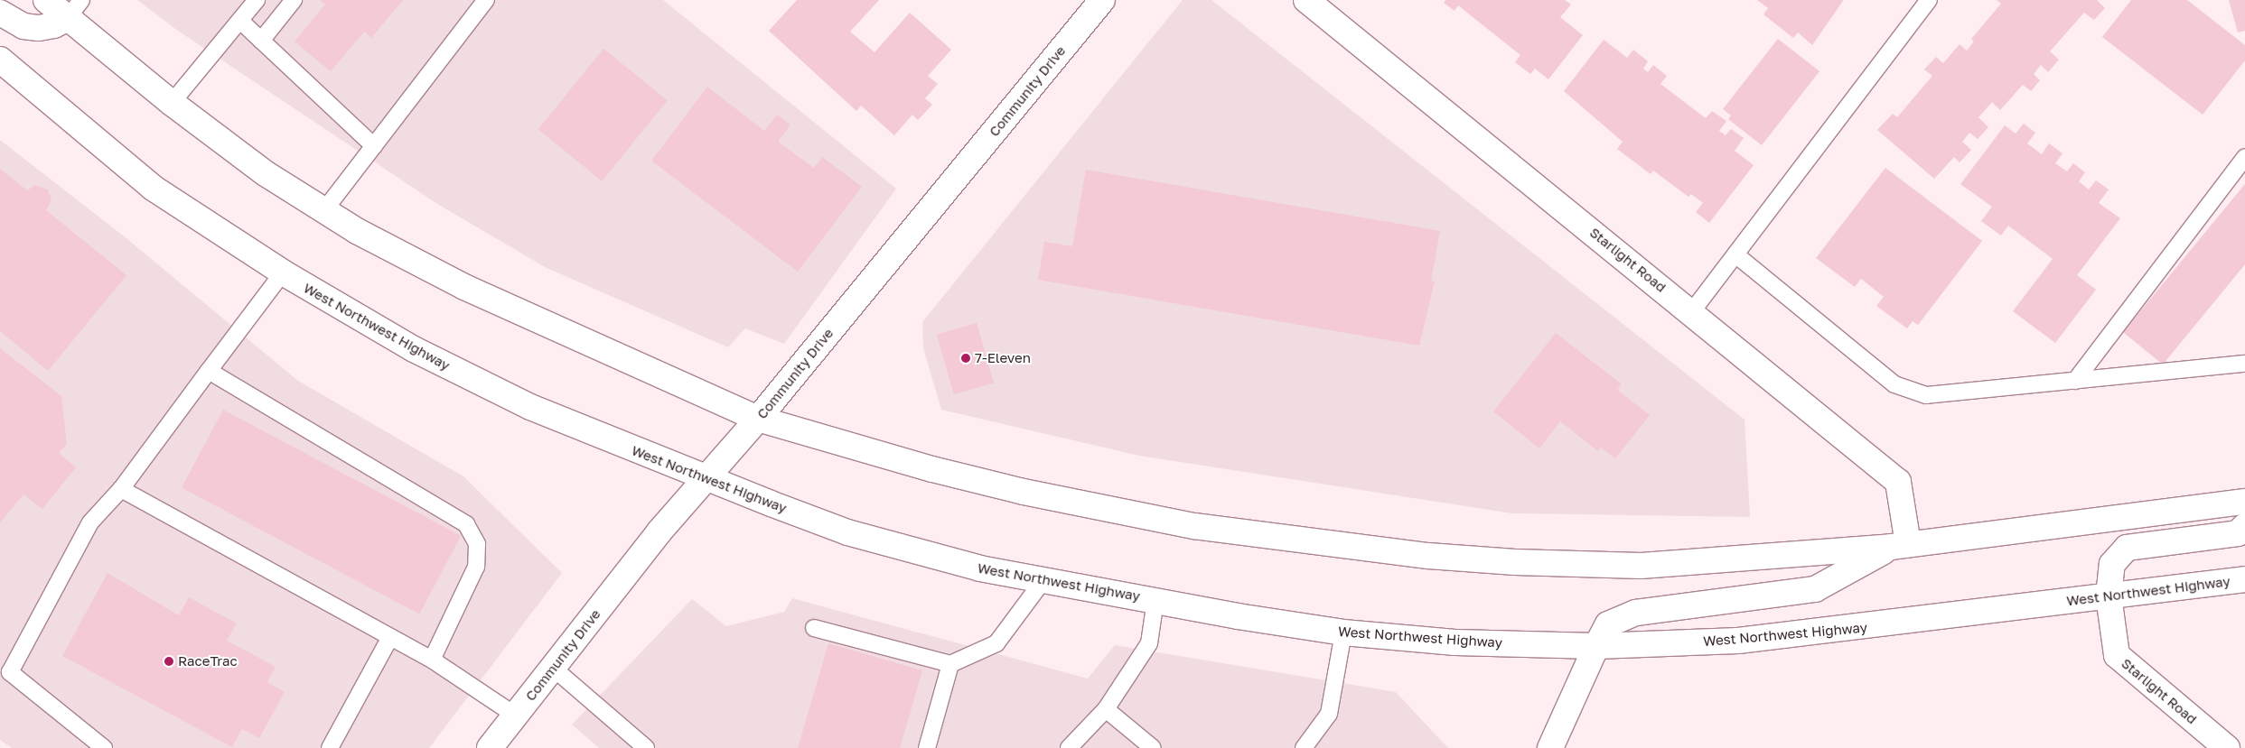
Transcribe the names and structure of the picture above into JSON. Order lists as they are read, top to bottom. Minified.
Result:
{"streets":{"main road":["Community Drive","Starlight Road","West Northwest Highway"]},"crossings":[["Community Drive","West Northwest Highway"],["Starlight Road","West Northwest Highway"]],"places":["7-Eleven","RaceTrac"]}
